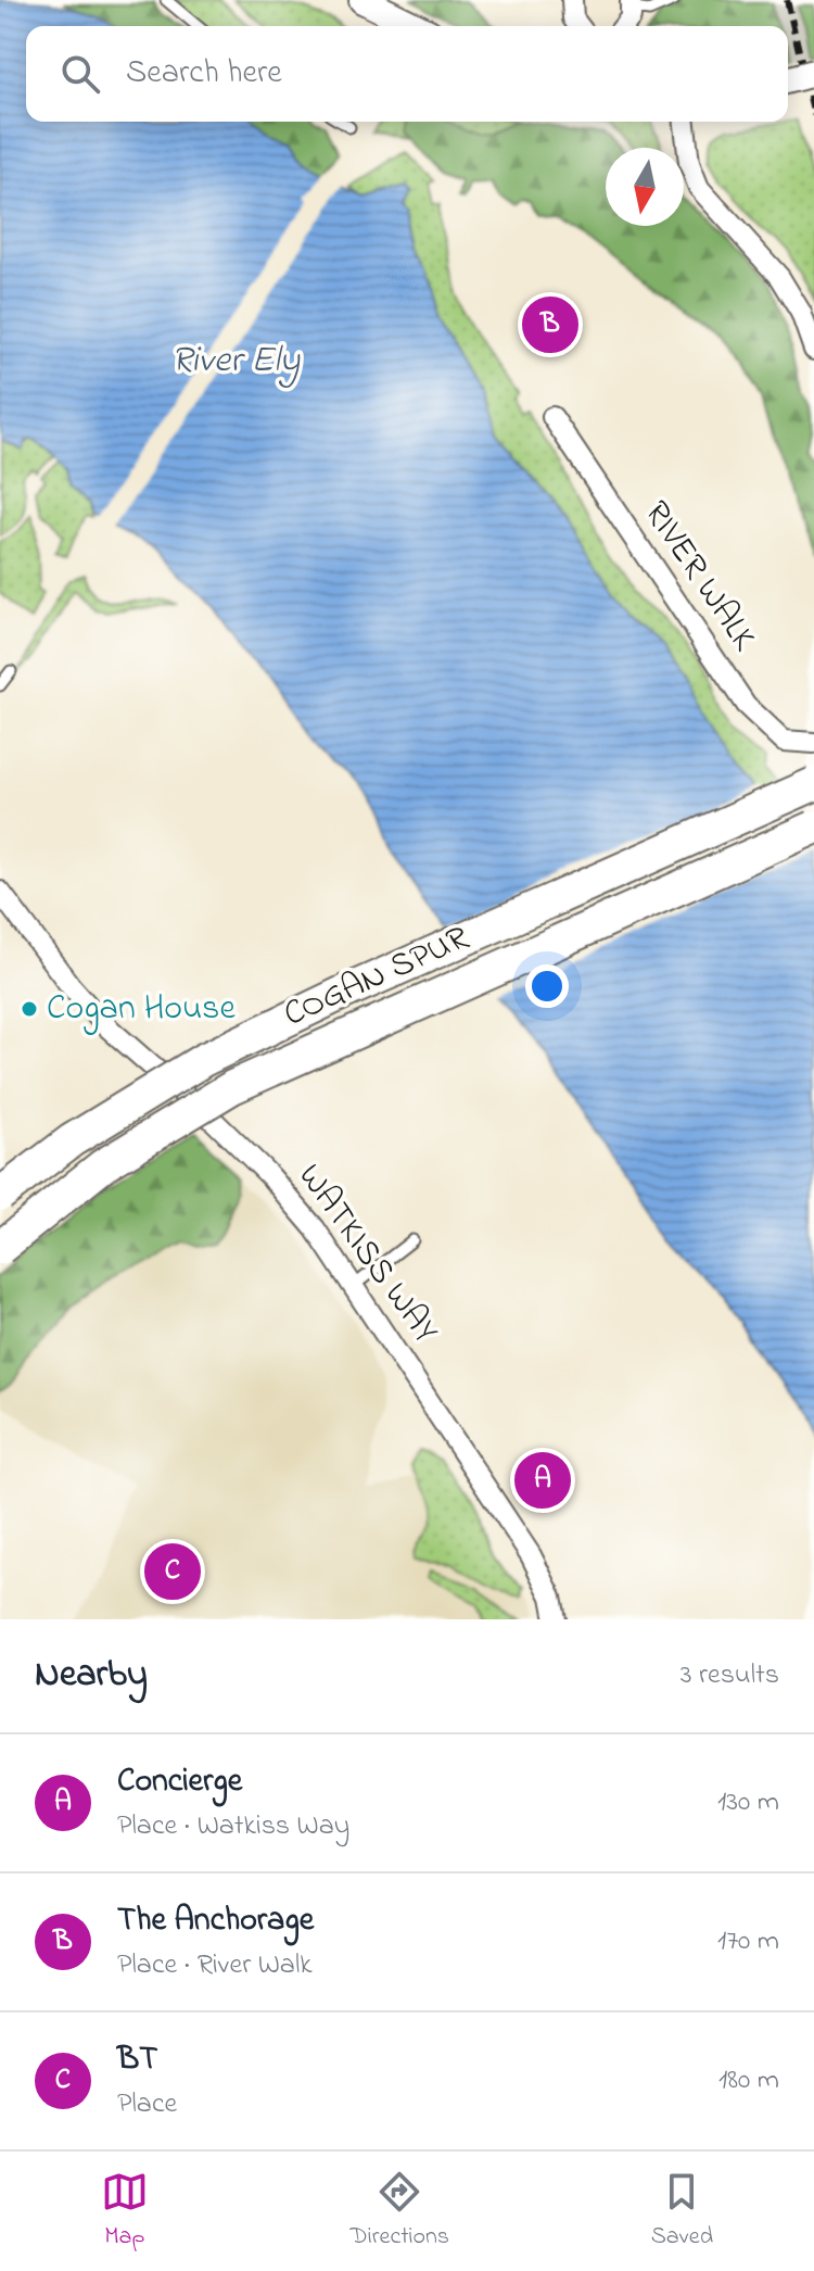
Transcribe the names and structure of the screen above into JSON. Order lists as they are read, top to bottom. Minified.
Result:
{"streets":{"main road":["COGAN SPUR"],"street":["RIVER WALK","WATKISS WAY"]},"water":["River Ely"],"places":["Cogan House"],"north":"bottom","page":{"search":"Search here","pins":["B","A","C"],"heading":["Nearby","3 results"],"list":[{"mark":"A","name":"Concierge","note":"Place · Watkiss Way","value":"130 m"},{"mark":"B","name":"The Anchorage","note":"Place · River Walk","value":"170 m"},{"mark":"C","name":"BT","note":"Place","value":"180 m"}],"nav":["Map","Directions","Saved"]}}
